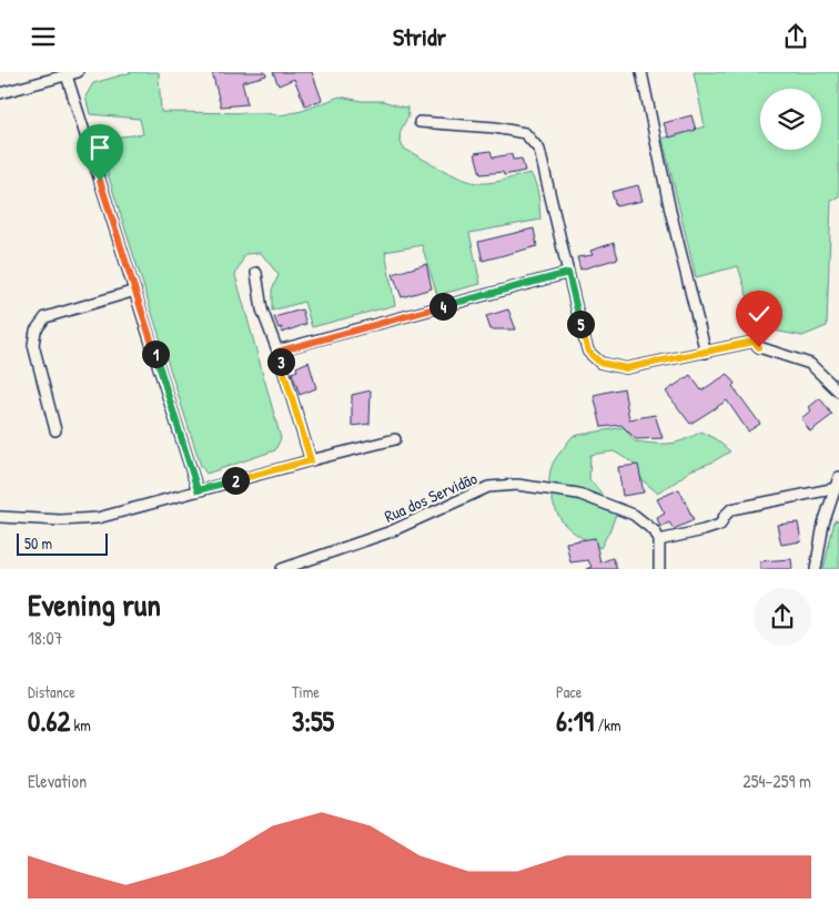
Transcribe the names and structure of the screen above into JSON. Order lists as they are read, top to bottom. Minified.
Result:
{"streets":{"street":["Rua dos Servidão"]},"scale_bar":"50 m","page":{"header":"Stridr","pins":["4","5","1","3","2"],"scale":"50 m","heading":["Evening run","18:07"],"stats":[["Distance","0.62 km"],["Time","3:55"],["Pace","6:19 /km"]],"chart":["Elevation","254–259 m"]}}
